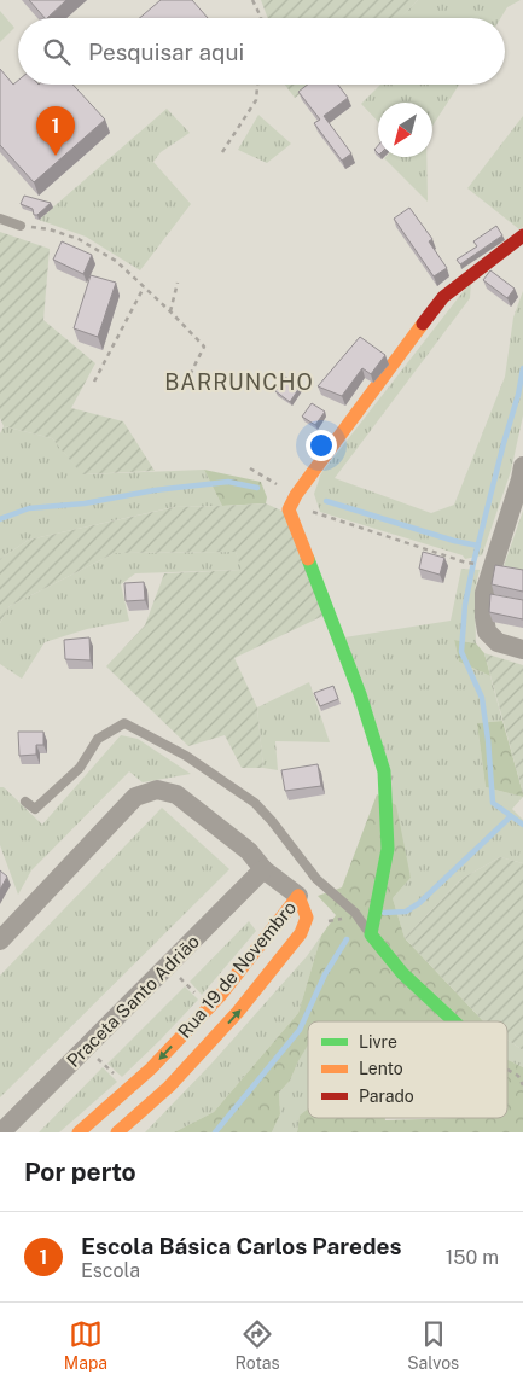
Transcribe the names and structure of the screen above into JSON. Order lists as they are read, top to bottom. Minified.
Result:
{"streets":{"street":["Rua 19 de Novembro","Praceta Santo Adrião"]},"districts":["BARRUNCHO"],"legend":["Livre","Lento","Parado"],"north":"bottom left","page":{"search":"Pesquisar aqui","pins":"1","heading":"Por perto","list":[{"mark":"1","name":"Escola Básica Carlos Paredes","note":"Escola","value":"150 m"}],"nav":["Mapa","Rotas","Salvos"]}}
